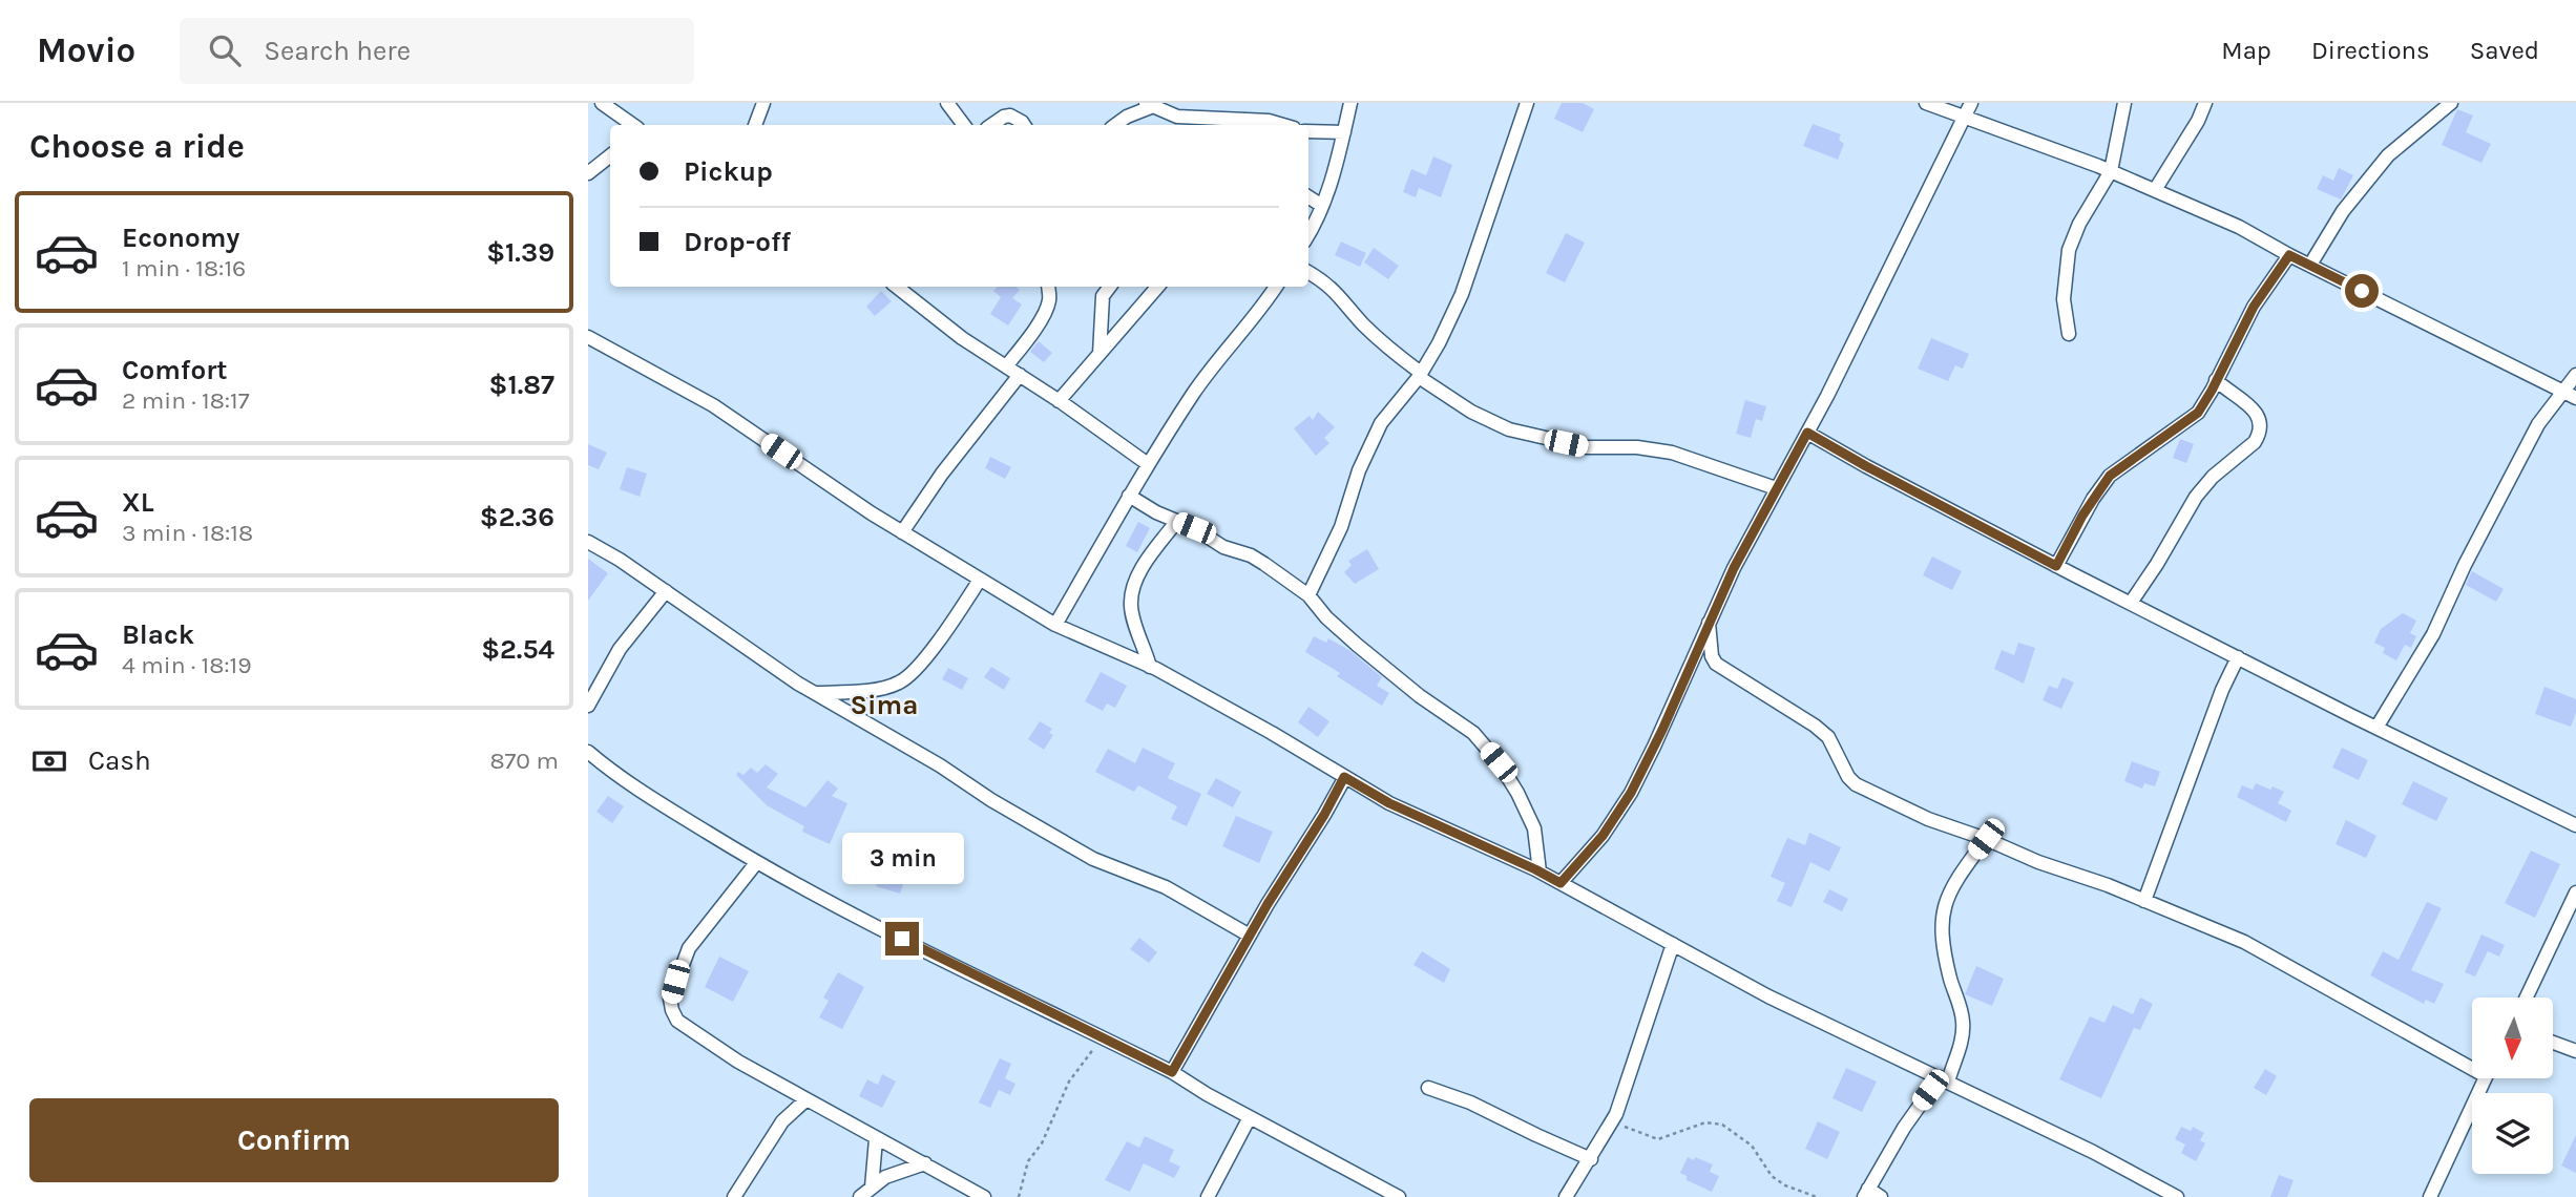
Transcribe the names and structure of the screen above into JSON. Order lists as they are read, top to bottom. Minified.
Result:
{"districts":["Sima"],"north":"bottom","page":{"header":"Movio","search":"Search here","nav":["Map","Directions","Saved"],"heading":"Choose a ride","banner":["Pickup","Drop-off"],"list":[{"name":"Economy","note":"1 min · 18:16","value":"$1.39"},{"name":"Comfort","note":"2 min · 18:17","value":"$1.87"},{"name":"XL","note":"3 min · 18:18","value":"$2.36"},{"name":"Black","note":"4 min · 18:19","value":"$2.54"}],"pay":["Cash","870 m"],"bubble":"3 min","buttons":"Confirm"}}
